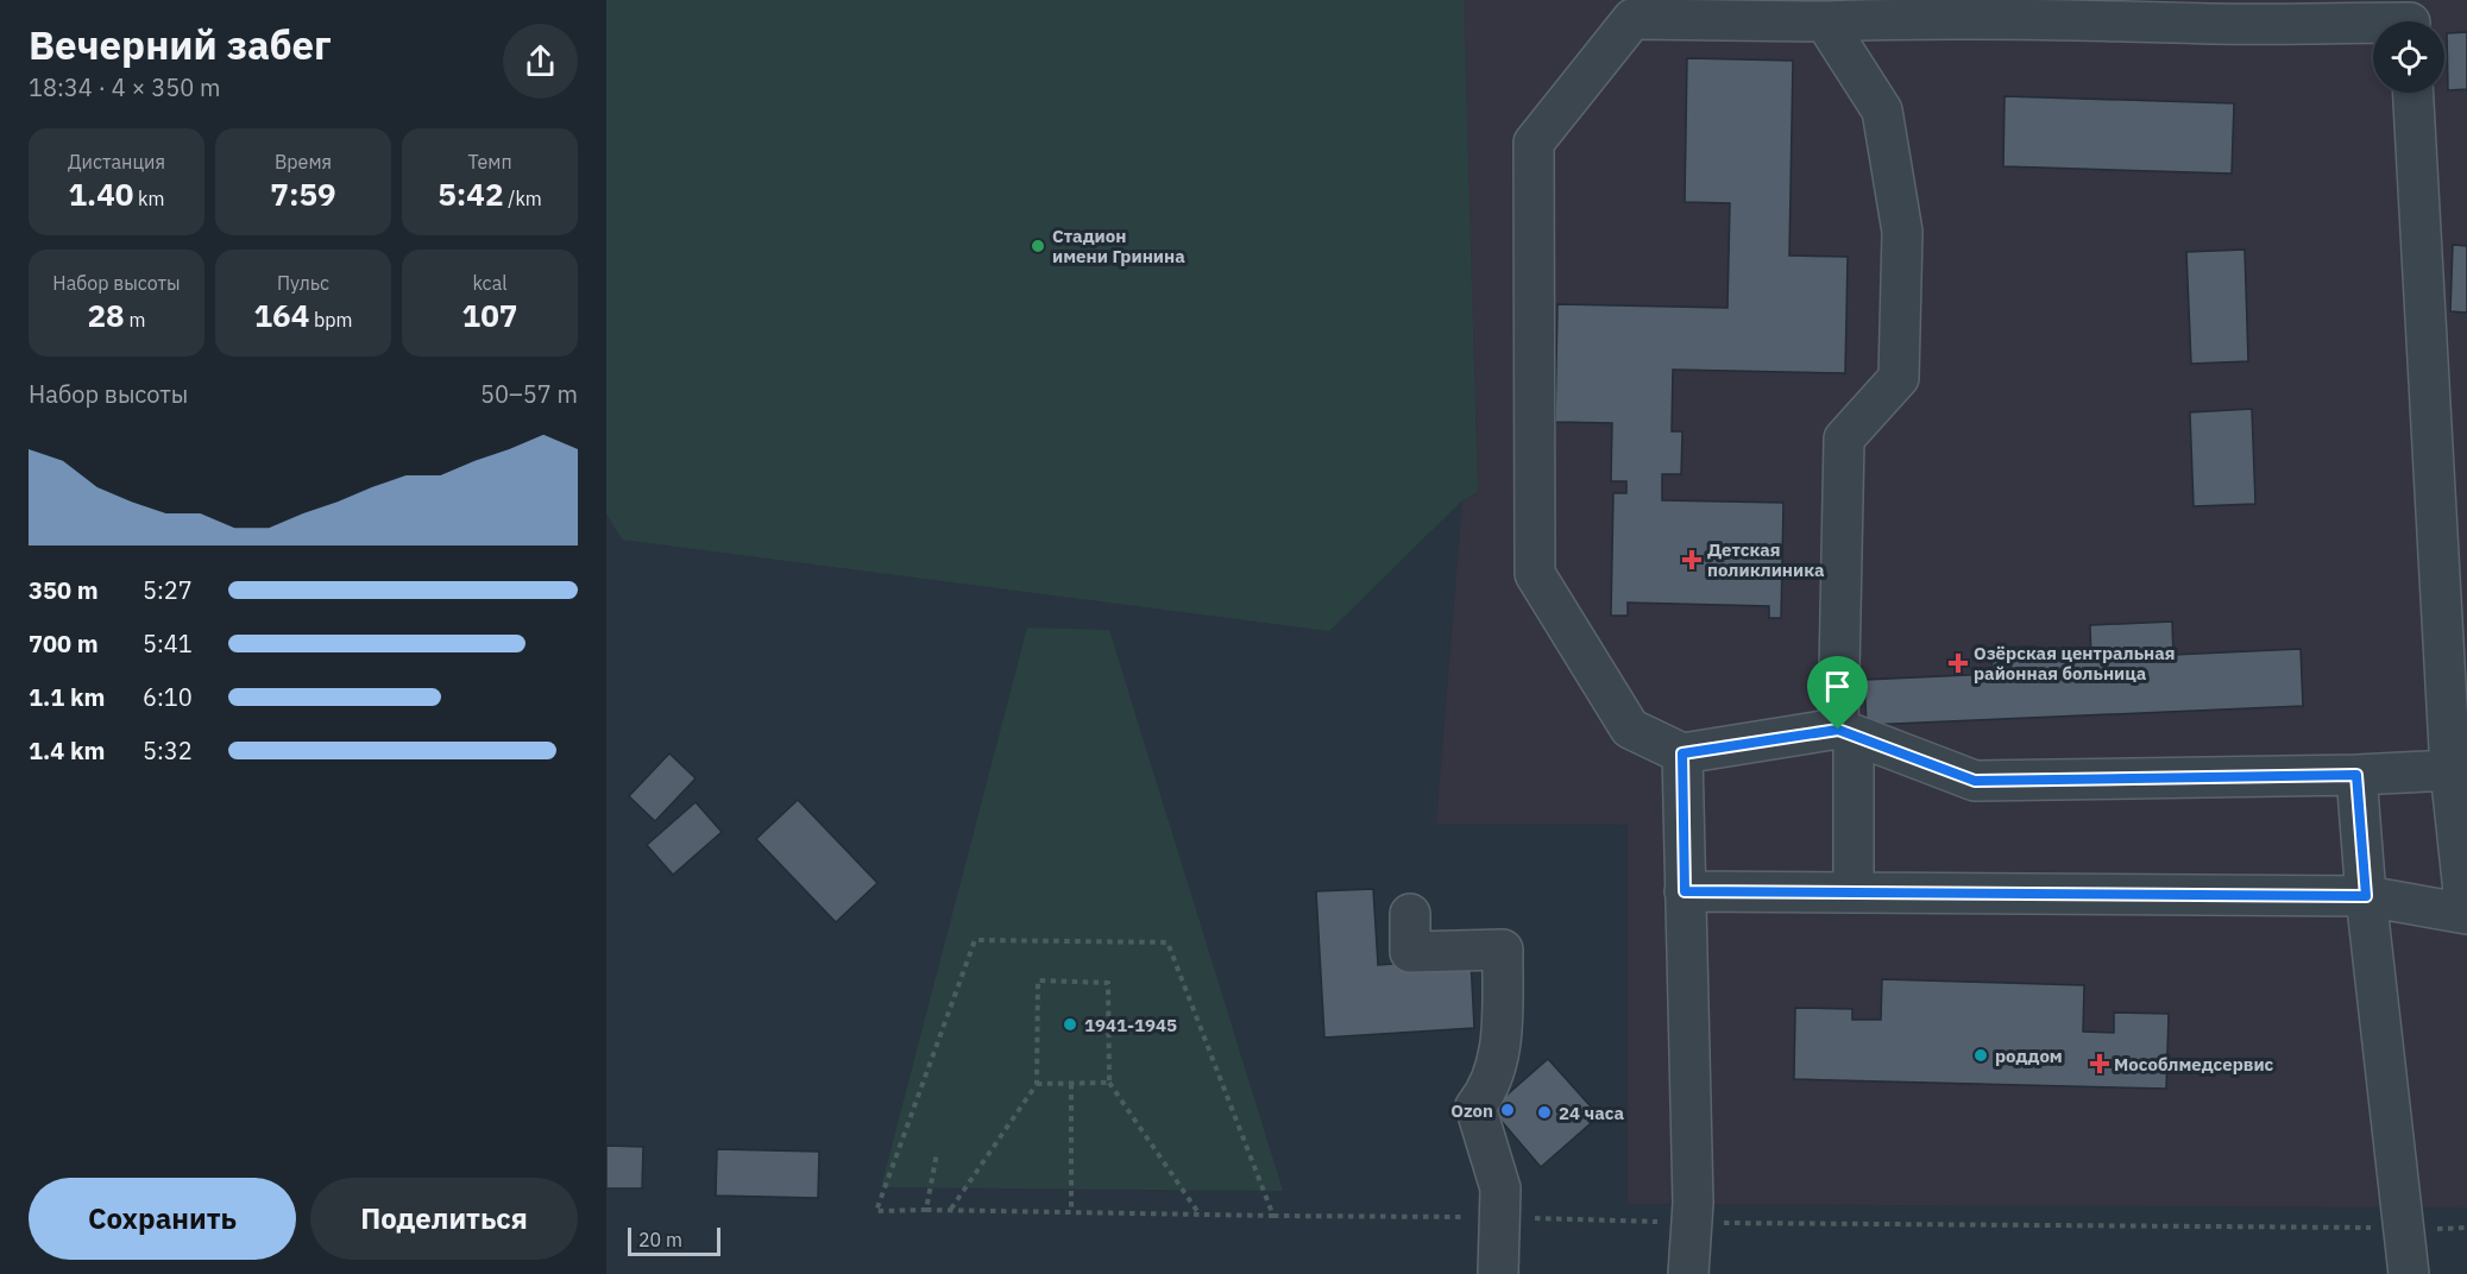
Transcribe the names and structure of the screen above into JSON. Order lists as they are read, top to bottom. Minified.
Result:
{"places":{"other":["Стадион имени Гринина","1941-1945","роддом","Ozon","24 часа"],"health":["Детская поликлиника","Озёрская центральная районная больница","Мособлмедсервис"]},"scale_bar":"20 m","page":{"heading":["Вечерний забег","18:34 · 4 × 350 m"],"stats":[["Дистанция","1.40 km"],["Время","7:59"],["Темп","5:42 /km"],["Набор высоты","28 m"],["Пульс","164 bpm"],["kcal","107"]],"chart":["Набор высоты","50–57 m"],"list":[{"name":"350 m","note":"5:27"},{"name":"700 m","note":"5:41"},{"name":"1.1 km","note":"6:10"},{"name":"1.4 km","note":"5:32"}],"buttons":["Сохранить","Поделиться"],"scale":"20 m"}}
